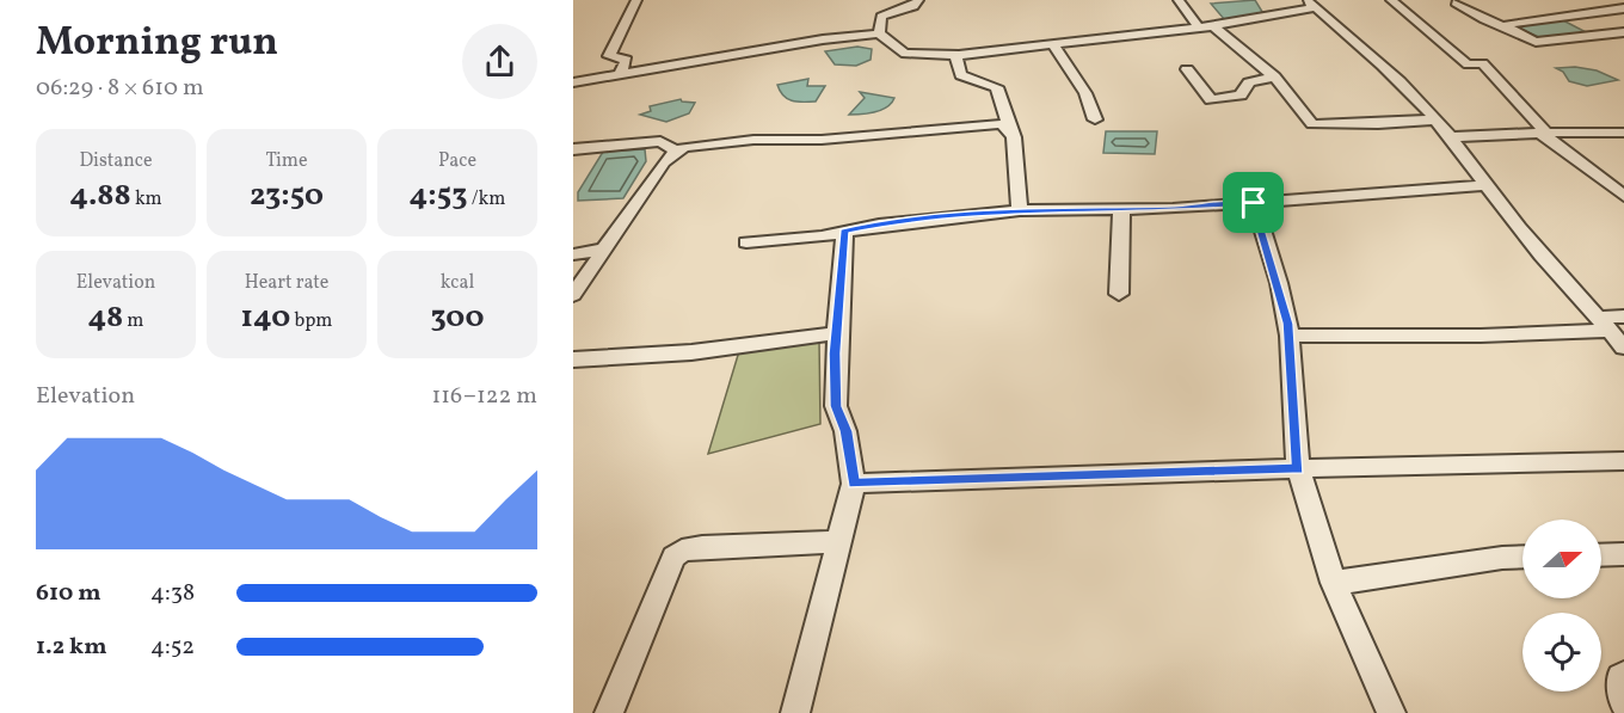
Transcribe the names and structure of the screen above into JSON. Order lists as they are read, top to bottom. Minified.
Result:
{"north":"right","page":{"heading":["Morning run","06:29 · 8 × 610 m"],"stats":[["Distance","4.88 km"],["Time","23:50"],["Pace","4:53 /km"],["Elevation","48 m"],["Heart rate","140 bpm"],["kcal","300"]],"chart":["Elevation","116–122 m"],"list":[{"name":"610 m","note":"4:38"},{"name":"1.2 km","note":"4:52"}]}}
